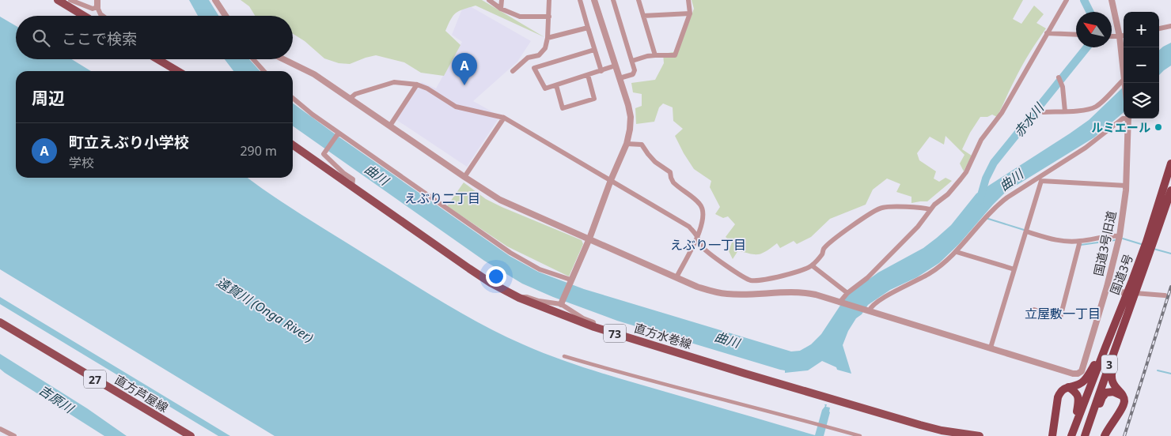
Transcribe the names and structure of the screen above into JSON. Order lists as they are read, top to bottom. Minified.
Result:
{"streets":{"highway":["国道3号","3"],"main road":["73","直方水巻線","27","直方芦屋線"],"street":["国道3号旧道"]},"districts":["えぶり二丁目","えぶり一丁目","立屋敷一丁目"],"water":["赤水川","曲川","遠賀川 (Onga River)","吉原川"],"places":["ルミエール"],"north":"top left","page":{"map_buttons":["+","−"],"search":"ここで検索","pins":"A","heading":"周辺","list":[{"mark":"A","name":"町立えぶり小学校","note":"学校","value":"290 m"}]}}
